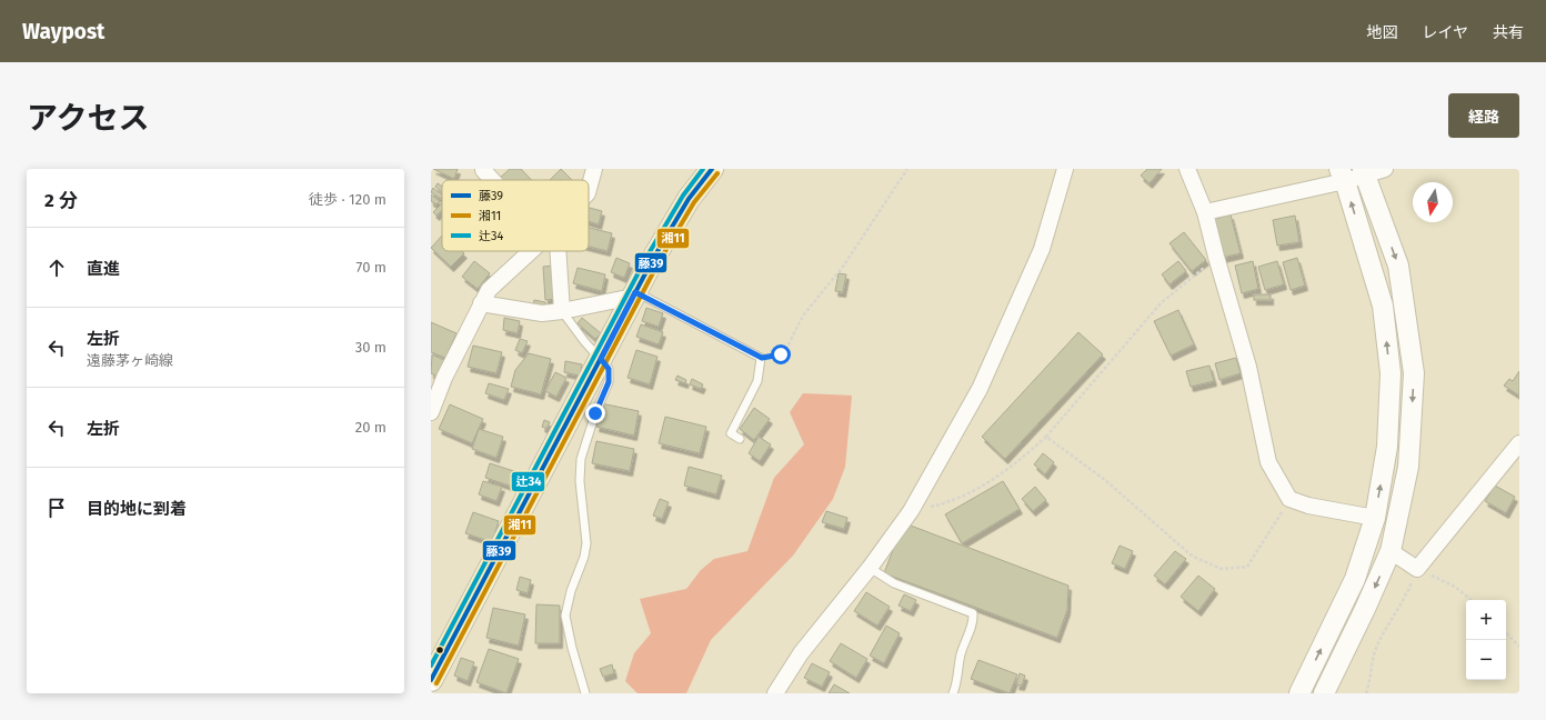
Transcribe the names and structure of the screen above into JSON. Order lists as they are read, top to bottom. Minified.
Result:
{"lines":["transit line 藤39","transit line 辻34","transit line 湘11"],"legend":["藤39","湘11","辻34"],"north":"bottom","page":{"header":"Waypost","nav":["地図","レイヤ","共有"],"title":"アクセス","buttons":"経路","heading":["2 分","徒歩 · 120 m"],"list":[["直進","70 m"],["左折","遠藤茅ヶ崎線","30 m"],["左折","20 m"],"目的地に到着"],"map_buttons":["+","−"]}}
